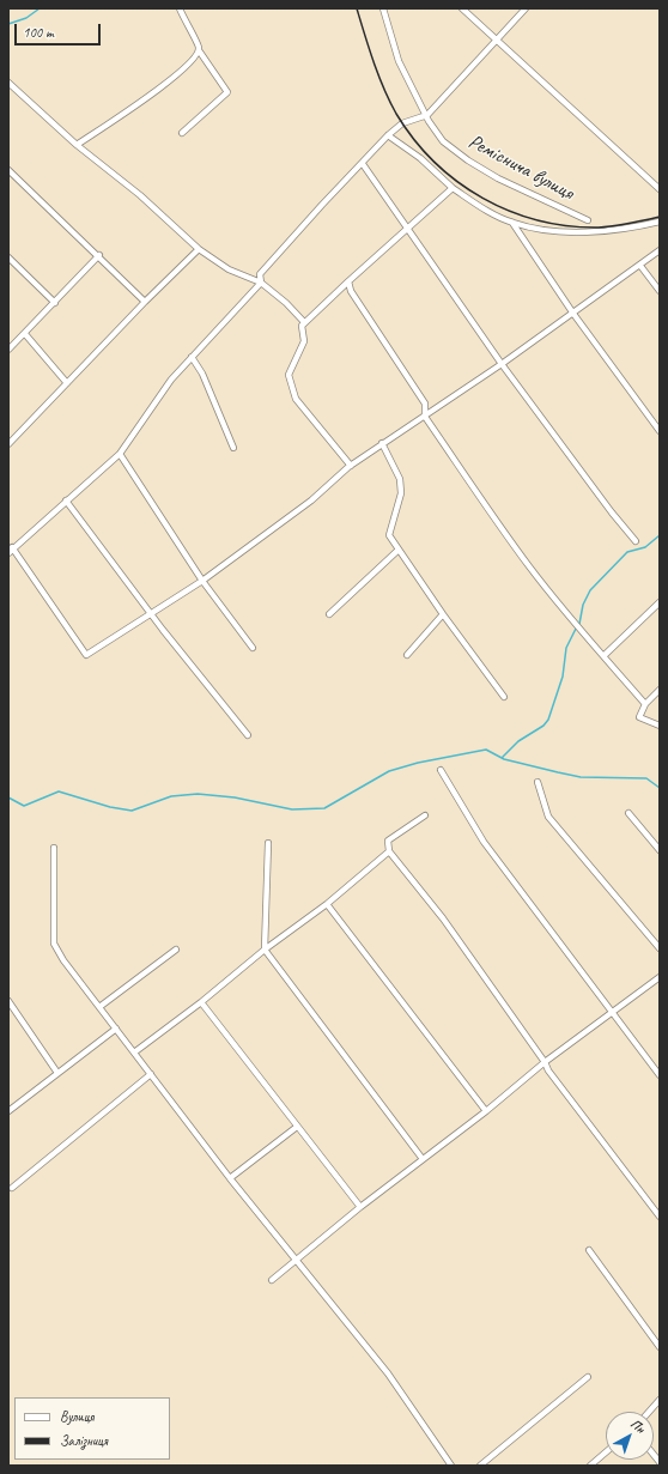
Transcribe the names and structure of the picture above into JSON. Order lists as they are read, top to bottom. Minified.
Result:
{"streets":{"street":["Реміснича вулиця"]},"legend":["Вулиця","Залізниця"],"scale_bar":"100 m","north":"top right"}
